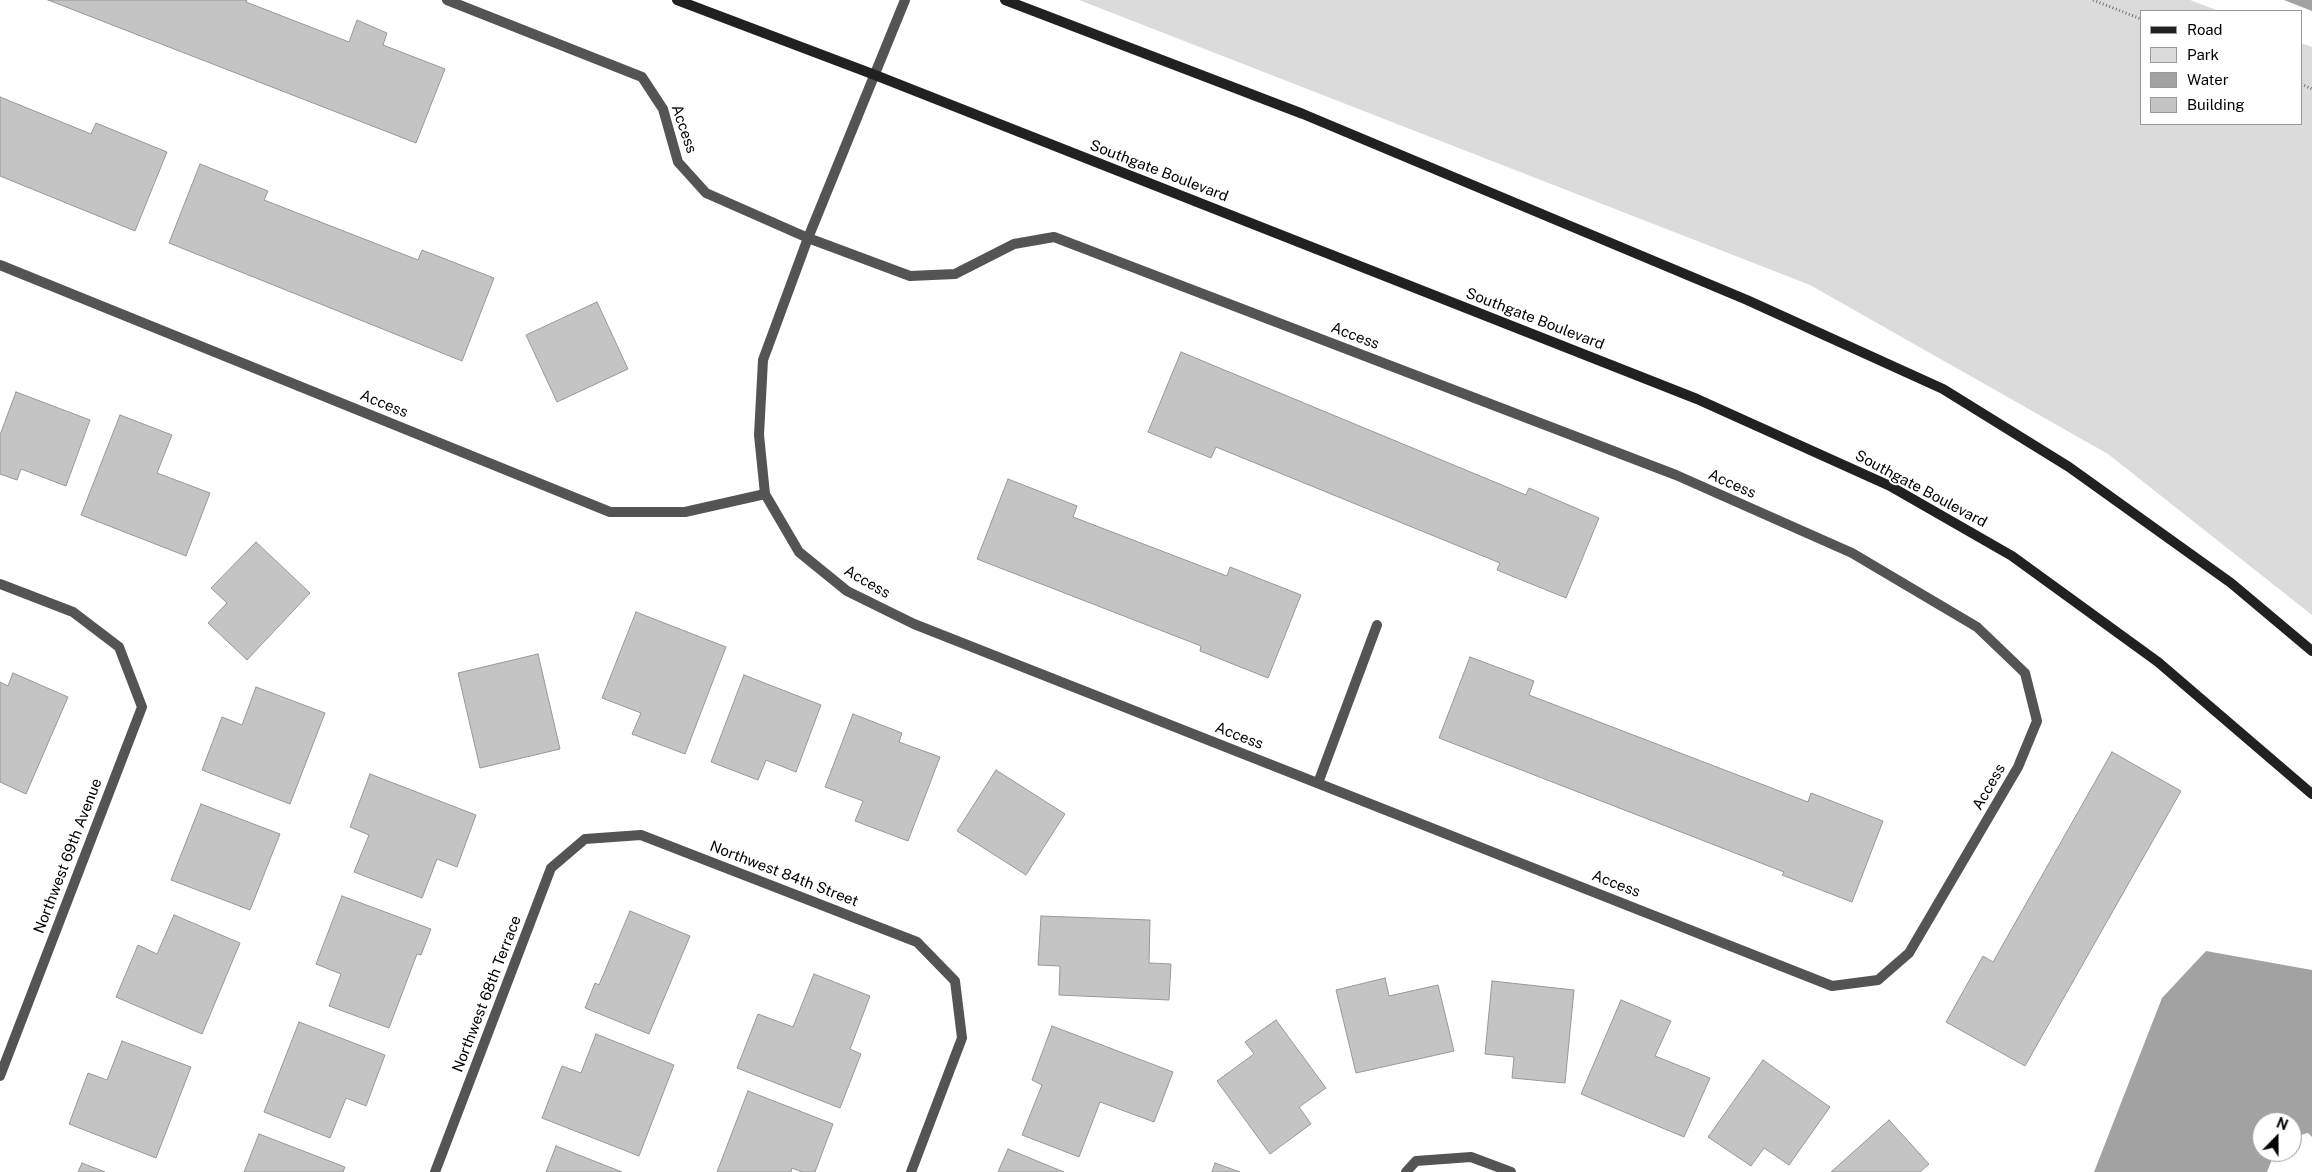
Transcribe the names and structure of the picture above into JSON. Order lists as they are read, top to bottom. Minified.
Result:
{"streets":{"main road":["Southgate Boulevard"],"street":["Access","Northwest 69th Avenue","Northwest 84th Street","Northwest 68th Terrace"]},"crossings":[["Access","Southgate Boulevard"],["Northwest 84th Street","Northwest 68th Terrace"]],"legend":["Road","Park","Water","Building"],"north":"top"}
